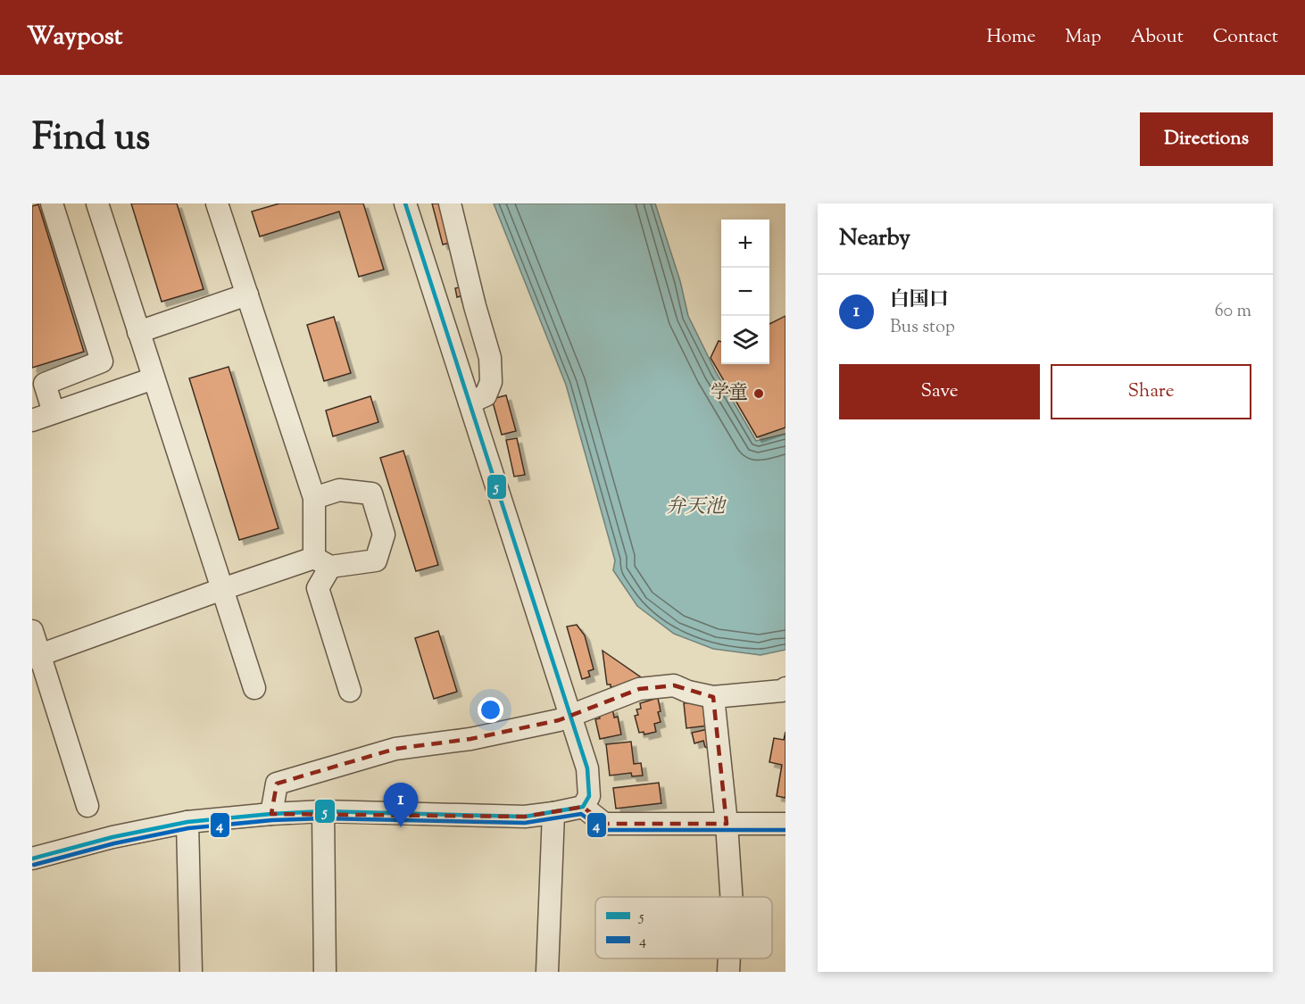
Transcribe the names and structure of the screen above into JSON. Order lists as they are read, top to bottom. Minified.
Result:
{"water":["弁天池"],"places":["学童"],"lines":["transit line 5","transit line 4"],"legend":["5","4"],"page":{"header":"Waypost","nav":["Home","Map","About","Contact"],"title":"Find us","buttons":["Directions",["Save","Share"]],"heading":"Nearby","map_buttons":["+","−"],"list":[{"mark":"1","name":"白国口","note":"Bus stop","value":"60 m"}],"pins":"1"}}
